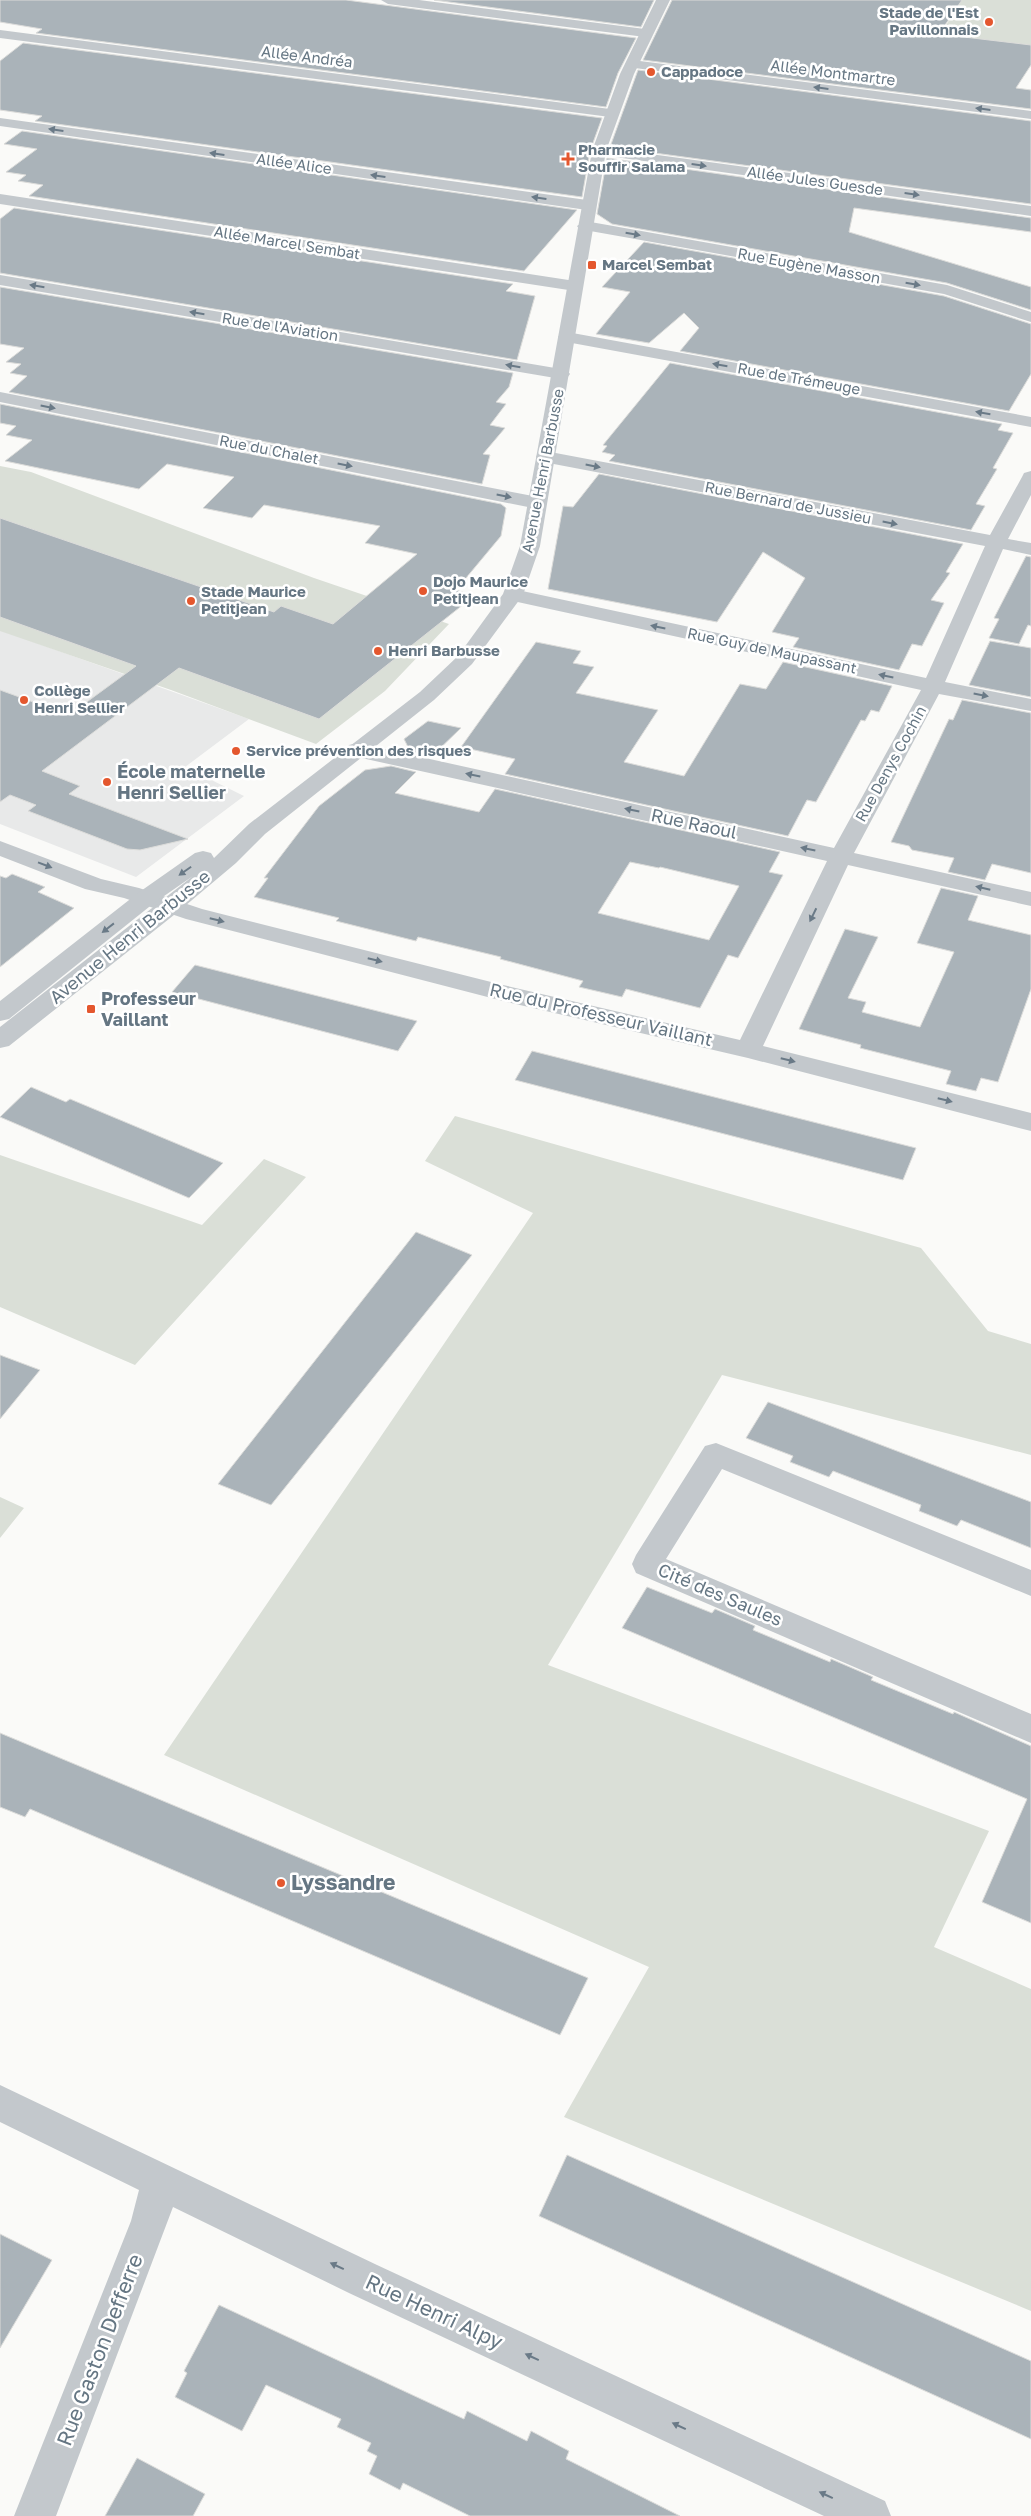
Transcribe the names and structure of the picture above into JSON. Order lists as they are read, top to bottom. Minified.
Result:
{"streets":{"street":["Allée Andréa","Allée Montmartre","Allée Alice","Allée Jules Guesde","Allée Marcel Sembat","Rue Eugène Masson","Rue de l'Aviation","Rue de Trémeuge","Rue du Chalet","Avenue Henri Barbusse","Rue Bernard de Jussieu","Rue Guy de Maupassant","Rue Denys Cochin","Rue Raoul","Rue du Professeur Vaillant","Cité des Saules","Rue Henri Alpy","Rue Gaston Defferre"]},"crossings":[["Allée Andréa","Avenue Henri Barbusse"],["Allée Montmartre","Avenue Henri Barbusse"],["Allée Alice","Avenue Henri Barbusse"],["Allée Jules Guesde","Avenue Henri Barbusse"],["Allée Marcel Sembat","Avenue Henri Barbusse"],["Rue Eugène Masson","Avenue Henri Barbusse"],["Rue de l'Aviation","Avenue Henri Barbusse"],["Rue de Trémeuge","Avenue Henri Barbusse"],["Rue du Chalet","Avenue Henri Barbusse"],["Avenue Henri Barbusse","Rue Bernard de Jussieu"],["Avenue Henri Barbusse","Rue Guy de Maupassant"],["Avenue Henri Barbusse","Rue Raoul"],["Avenue Henri Barbusse","Rue du Professeur Vaillant"],["Rue Bernard de Jussieu","Rue Denys Cochin"],["Rue Guy de Maupassant","Rue Denys Cochin"],["Rue Denys Cochin","Rue Raoul"],["Rue Denys Cochin","Rue du Professeur Vaillant"],["Rue Henri Alpy","Rue Gaston Defferre"]],"one_way":["Allée Montmartre","Allée Jules Guesde","Rue Eugène Masson","Rue de l'Aviation","Rue de Trémeuge","Rue du Chalet","Rue Bernard de Jussieu","Rue Raoul","Rue du Professeur Vaillant","Rue Henri Alpy"],"places":{"other":["Stade de l'Est Pavillonnais","Cappadoce","Dojo Maurice Petitjean","Stade Maurice Petitjean","Henri Barbusse","Collège Henri Sellier","Service prévention des risques","École maternelle Henri Sellier","Lyssandre"],"health":["Pharmacie Souffir Salama"],"transit":["Marcel Sembat","Professeur Vaillant"]}}
